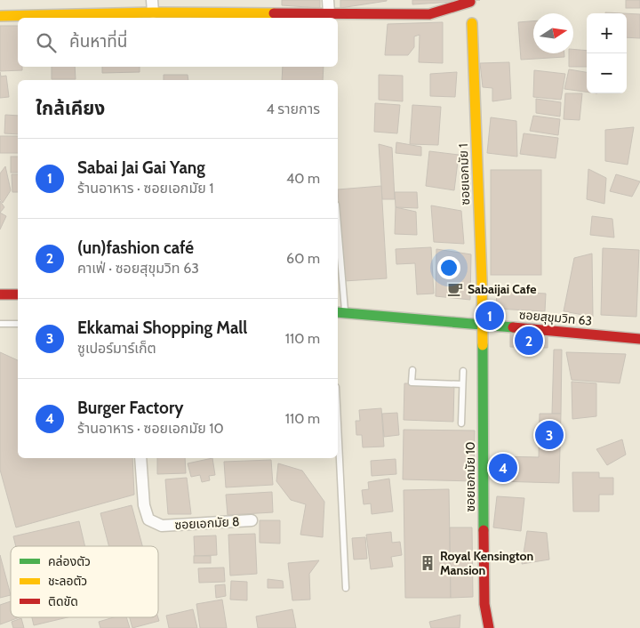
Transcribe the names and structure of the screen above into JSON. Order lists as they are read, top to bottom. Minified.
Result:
{"streets":{"street":["ซอยเอกมัย 1","ซอยสุขุมวิท 63","ซอยเอกมัย 10","ซอยเอกมัย 8"]},"crossings":[["ซอยเอกมัย 1","ซอยสุขุมวิท 63"],["ซอยเอกมัย 1","ซอยเอกมัย 10"],["ซอยสุขุมวิท 63","ซอยเอกมัย 10"]],"places":{"cafe":["Sabaijai Cafe"],"building":["Royal Kensington Mansion"]},"legend":["คล่องตัว","ชะลอตัว","ติดขัด"],"north":"right","page":{"map_buttons":["+","−"],"search":"ค้นหาที่นี่","heading":["ใกล้เคียง","4 รายการ"],"list":[{"mark":"1","name":"Sabai Jai Gai Yang","note":"ร้านอาหาร · ซอยเอกมัย 1","value":"40 m"},{"mark":"2","name":"(un)fashion café","note":"คาเฟ่ · ซอยสุขุมวิท 63","value":"60 m"},{"mark":"3","name":"Ekkamai Shopping Mall","note":"ซูเปอร์มาร์เก็ต","value":"110 m"},{"mark":"4","name":"Burger Factory","note":"ร้านอาหาร · ซอยเอกมัย 10","value":"110 m"}],"pins":["1","2","3","4"]}}
